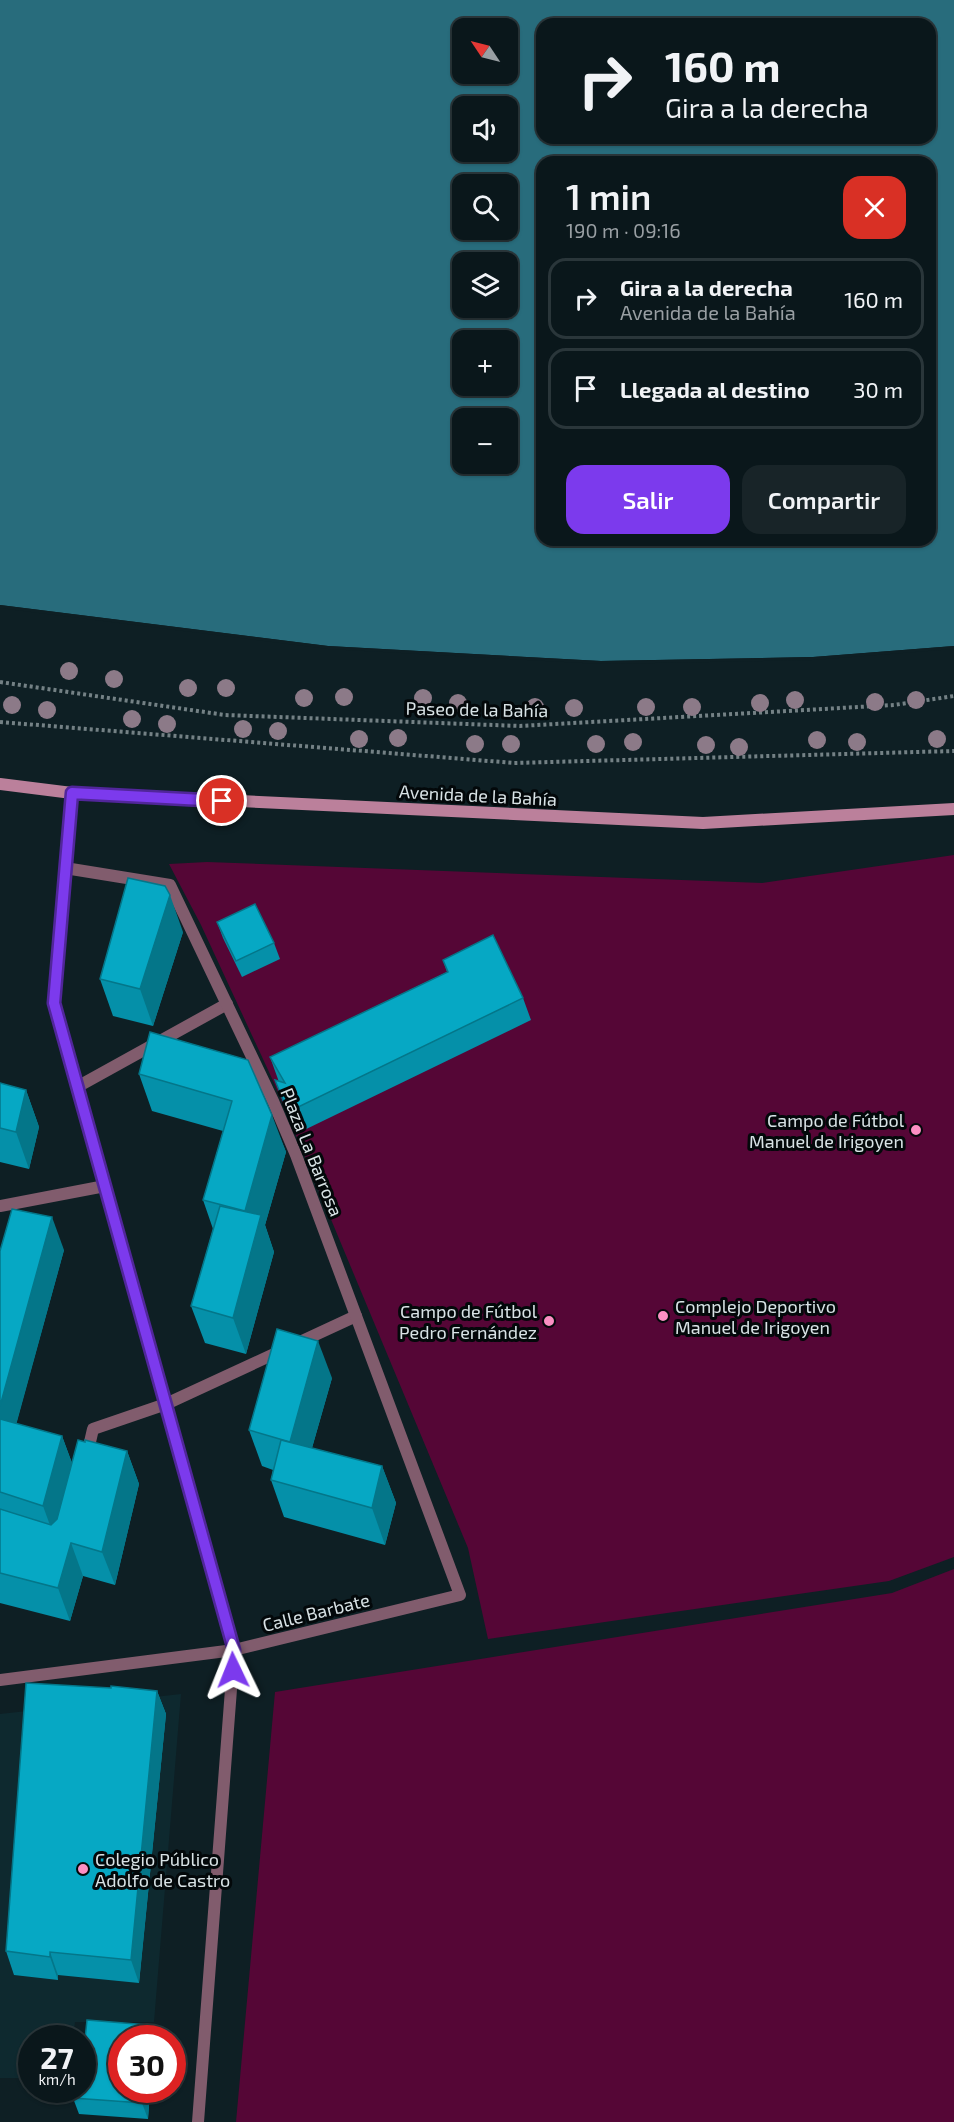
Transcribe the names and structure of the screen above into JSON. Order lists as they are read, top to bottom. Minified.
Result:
{"streets":{"main road":["Avenida de la Bahía"],"street":["Plaza La Barrosa","Calle Barbate"],"path":["Paseo de la Bahía"]},"crossings":[["Plaza La Barrosa","Calle Barbate"]],"places":["Campo de Fútbol Manuel de Irigoyen","Complejo Deportivo Manuel de Irigoyen","Campo de Fútbol Pedro Fernández","Colegio Público Adolfo de Castro"],"north":"top left","page":{"map_buttons":["+","−"],"turn":["160 m","Gira a la derecha"],"heading":["1 min","190 m · 09:16"],"list":[{"name":"Gira a la derecha","note":"Avenida de la Bahía","value":"160 m"},{"name":"Llegada al destino","value":"30 m"}],"buttons":["Salir","Compartir"],"speed":"27 km/h","limit":"30"}}
